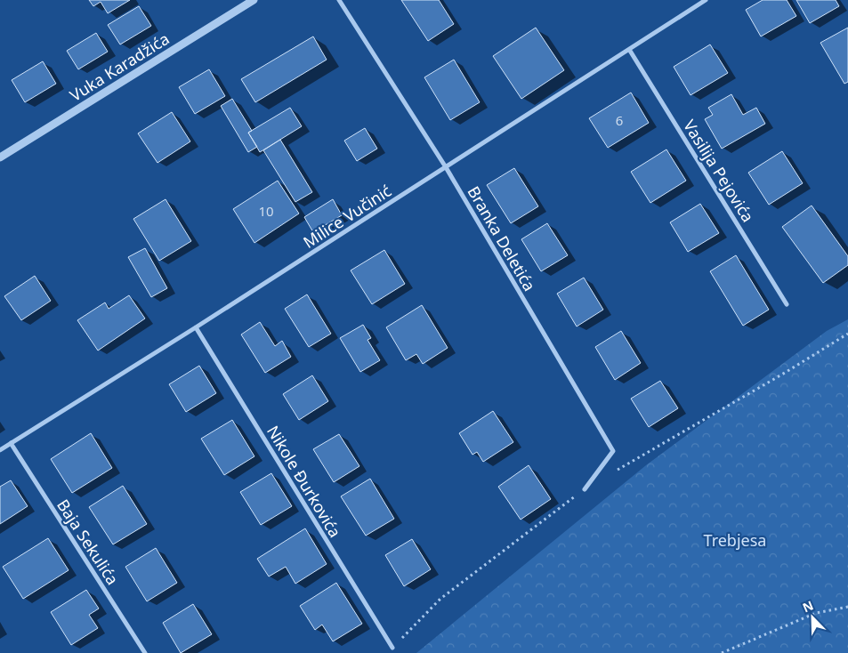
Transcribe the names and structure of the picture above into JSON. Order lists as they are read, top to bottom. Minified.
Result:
{"streets":{"street":["Vuka Karadžića","Vasilija Pejovića","Milice Vučinić","Branka Deletića","Nikole Đurkovića","Baja Sekulića"]},"crossings":[["Vasilija Pejovića","Milice Vučinić"],["Milice Vučinić","Branka Deletića"],["Milice Vučinić","Nikole Đurkovića"],["Milice Vučinić","Baja Sekulića"]],"parks":["Trebjesa"],"house_numbers":["6","10"],"north":"top left"}
